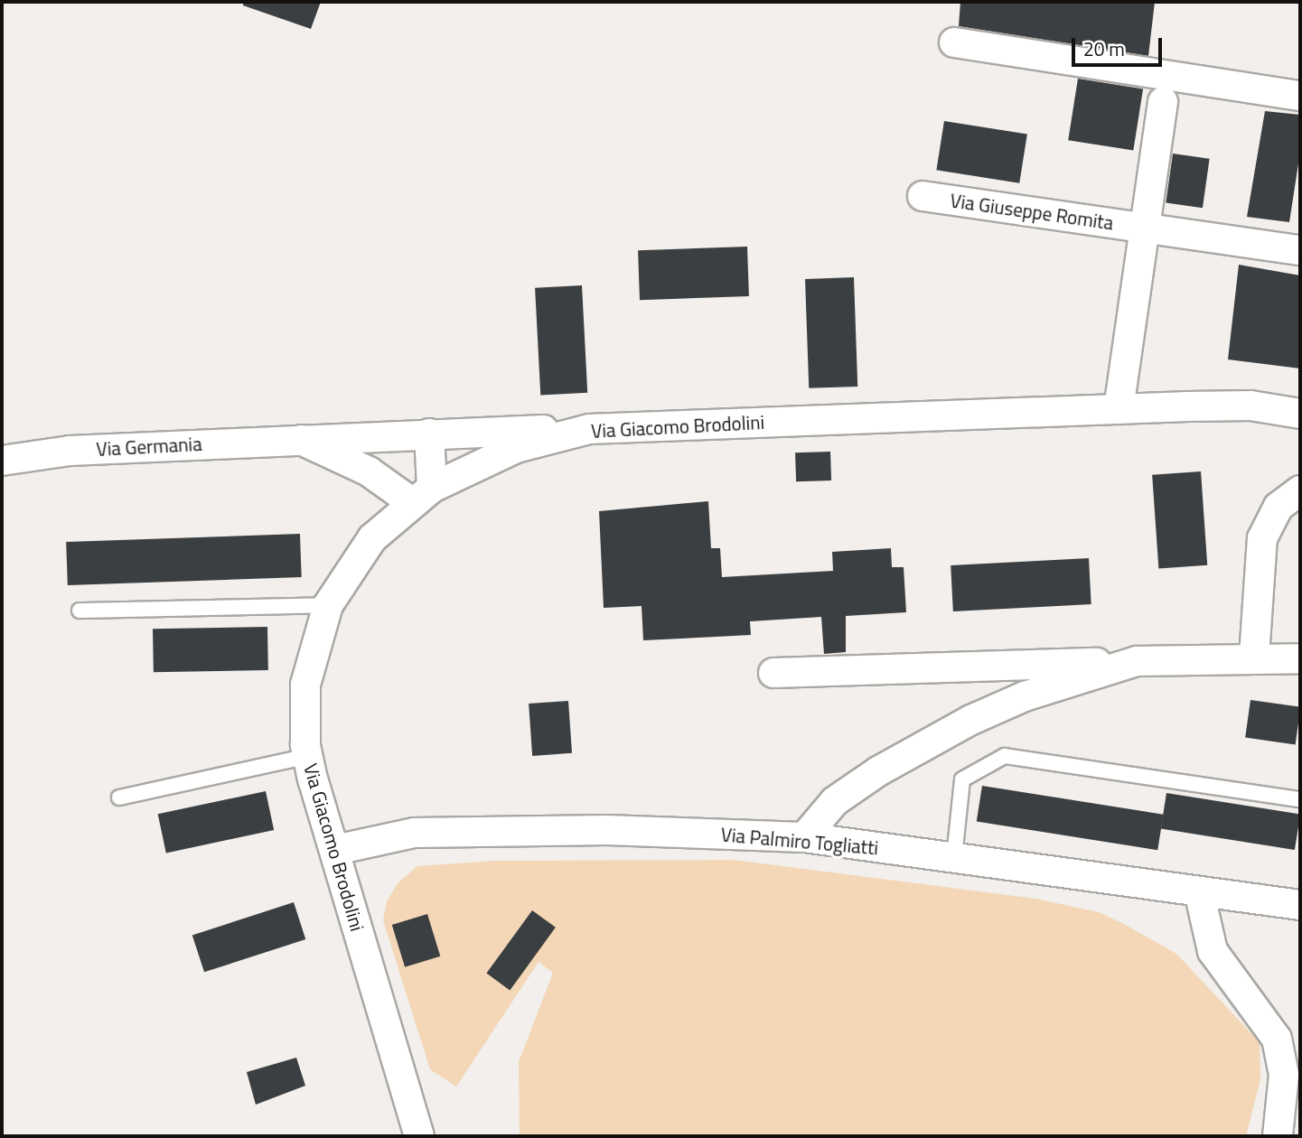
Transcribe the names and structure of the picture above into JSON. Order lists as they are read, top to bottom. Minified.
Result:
{"streets":{"street":["Via Giuseppe Romita","Via Giacomo Brodolini","Via Germania","Via Palmiro Togliatti"]},"crossings":[["Via Giacomo Brodolini","Via Germania"],["Via Giacomo Brodolini","Via Palmiro Togliatti"]],"scale_bar":"20 m"}
